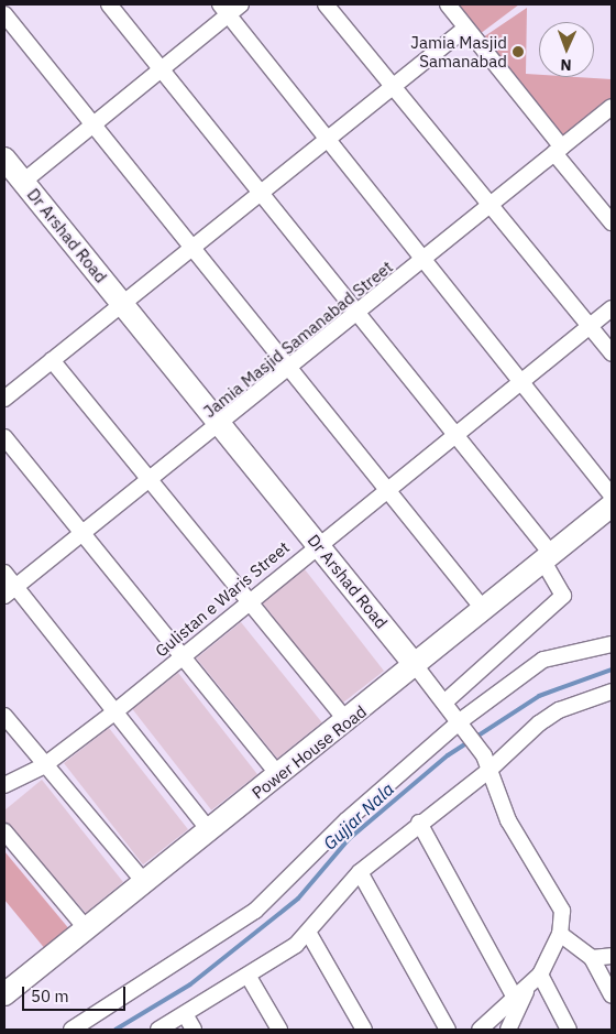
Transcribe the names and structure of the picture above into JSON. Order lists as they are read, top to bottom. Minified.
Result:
{"streets":{"street":["Dr Arshad Road","Jamia Masjid Samanabad Street","Gulistan e Waris Street","Power House Road"]},"crossings":[["Dr Arshad Road","Jamia Masjid Samanabad Street"],["Dr Arshad Road","Gulistan e Waris Street"],["Dr Arshad Road","Power House Road"]],"water":["Gujjar Nala"],"places":["Jamia Masjid Samanabad"],"scale_bar":"50 m","north":"bottom"}
